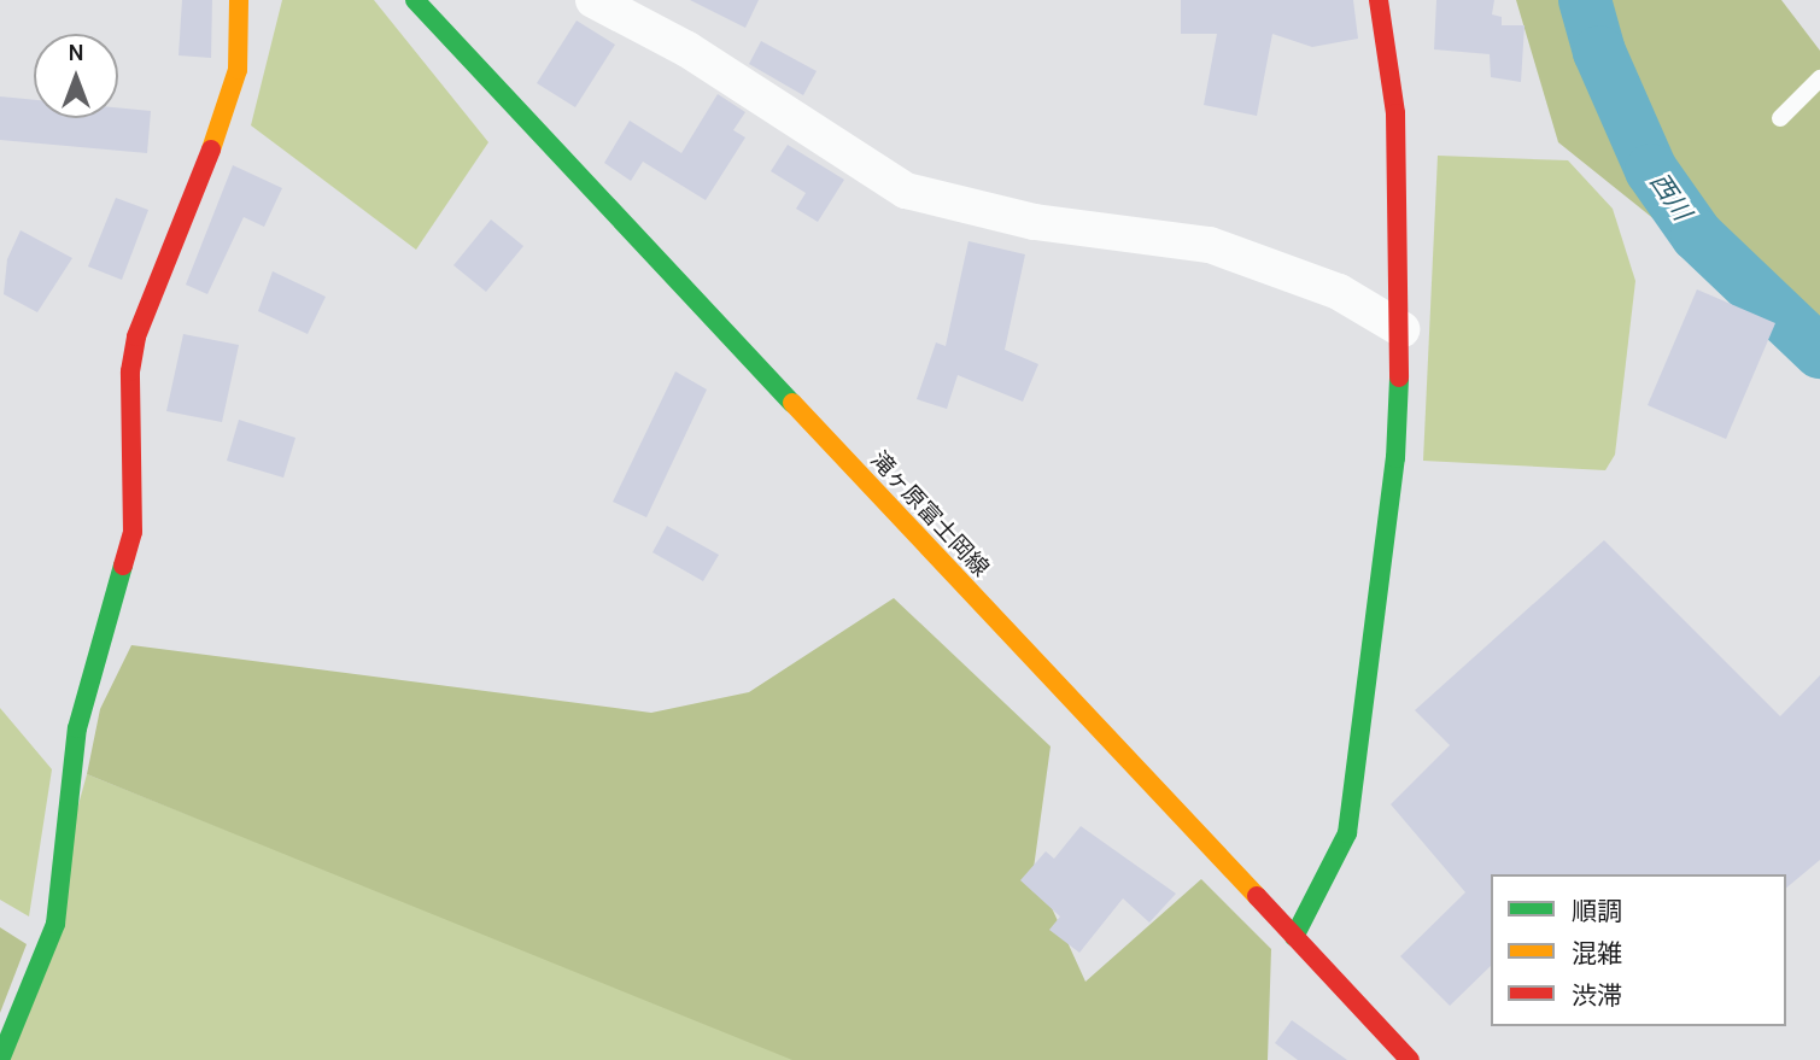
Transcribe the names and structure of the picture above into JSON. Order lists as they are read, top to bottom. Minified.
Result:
{"streets":{"street":["滝ヶ原富士岡線"]},"water":["西川"],"legend":["順調","混雑","渋滞"],"north":"top"}
